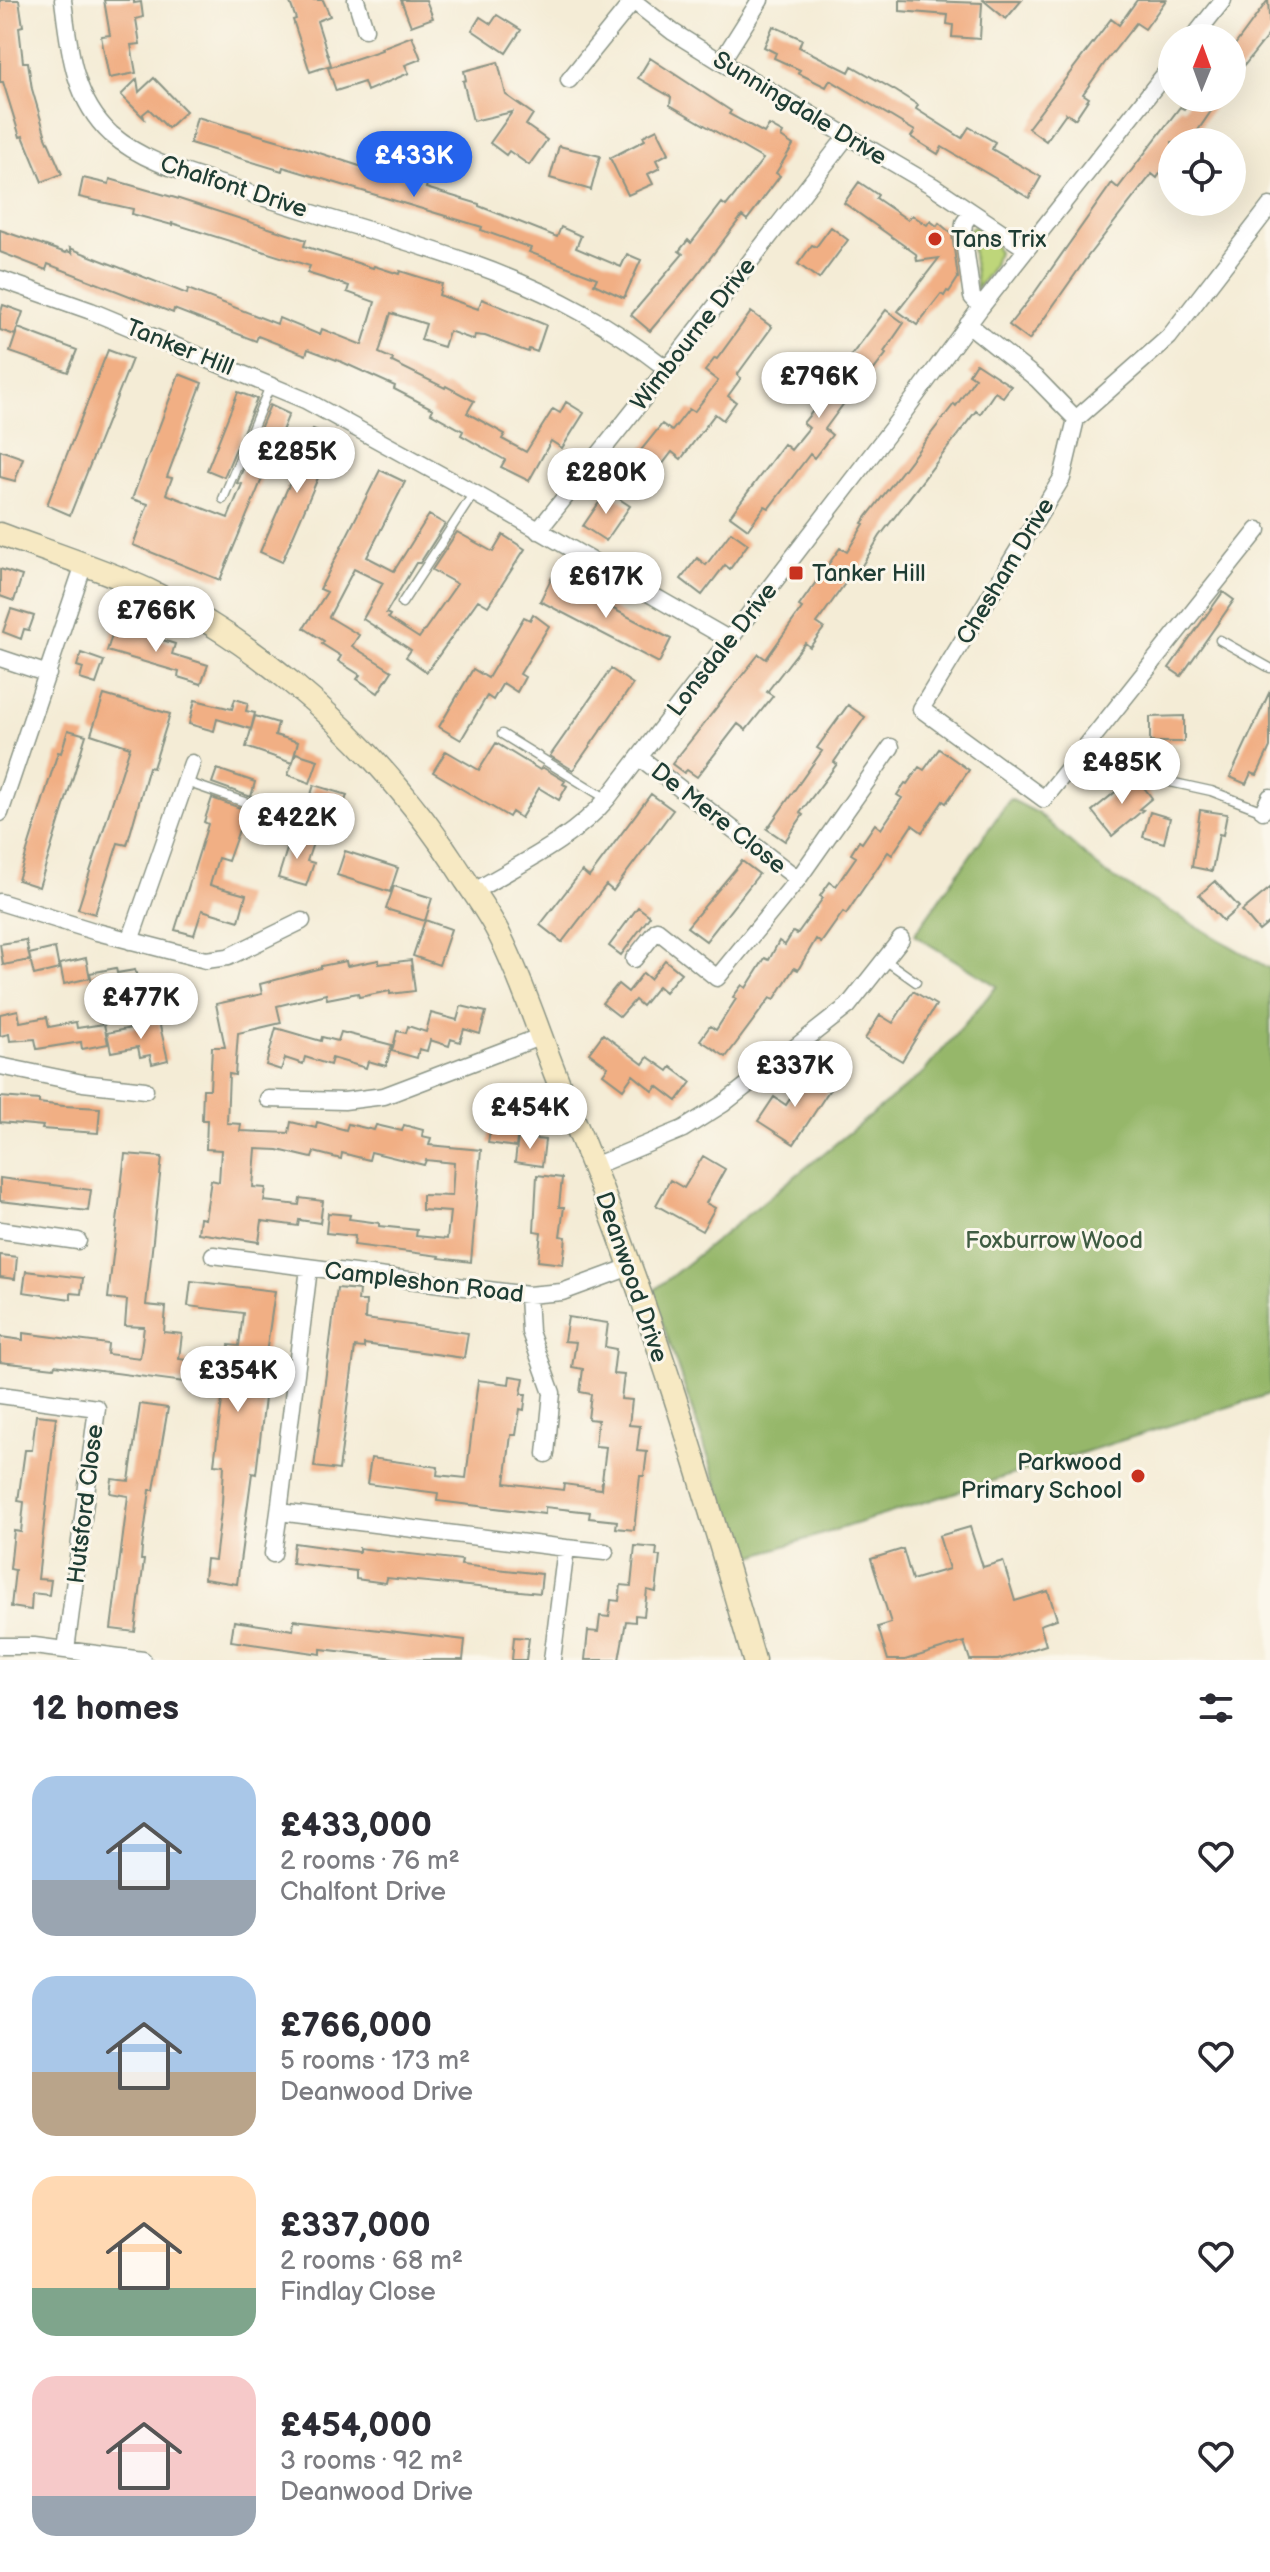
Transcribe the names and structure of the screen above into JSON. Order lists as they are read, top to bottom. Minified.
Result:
{"streets":{"street":["Sunningdale Drive","Chalfont Drive","Wimbourne Drive","Tanker Hill","Chesham Drive","Lonsdale Drive","De Mere Close","Deanwood Drive","Campleshon Road","Hutsford Close"]},"crossings":[["Sunningdale Drive","Wimbourne Drive"],["Sunningdale Drive","Lonsdale Drive"],["Chalfont Drive","Wimbourne Drive"],["Wimbourne Drive","Tanker Hill"],["Tanker Hill","Lonsdale Drive"],["Lonsdale Drive","De Mere Close"],["Lonsdale Drive","Deanwood Drive"],["Deanwood Drive","Campleshon Road"]],"parks":["Foxburrow Wood"],"places":{"other":["Tans Trix","Parkwood Primary School"],"transit":["Tanker Hill"]},"north":"top","page":{"price":["£433K","£796K","£285K","£280K","£617K","£766K","£485K","£422K","£477K","£337K","£454K","£354K"],"heading":"12 homes","list":[{"name":"£433,000","note":"2 rooms · 76 m² · Chalfont Drive"},{"name":"£766,000","note":"5 rooms · 173 m² · Deanwood Drive"},{"name":"£337,000","note":"2 rooms · 68 m² · Findlay Close"},{"name":"£454,000","note":"3 rooms · 92 m² · Deanwood Drive"}]}}
